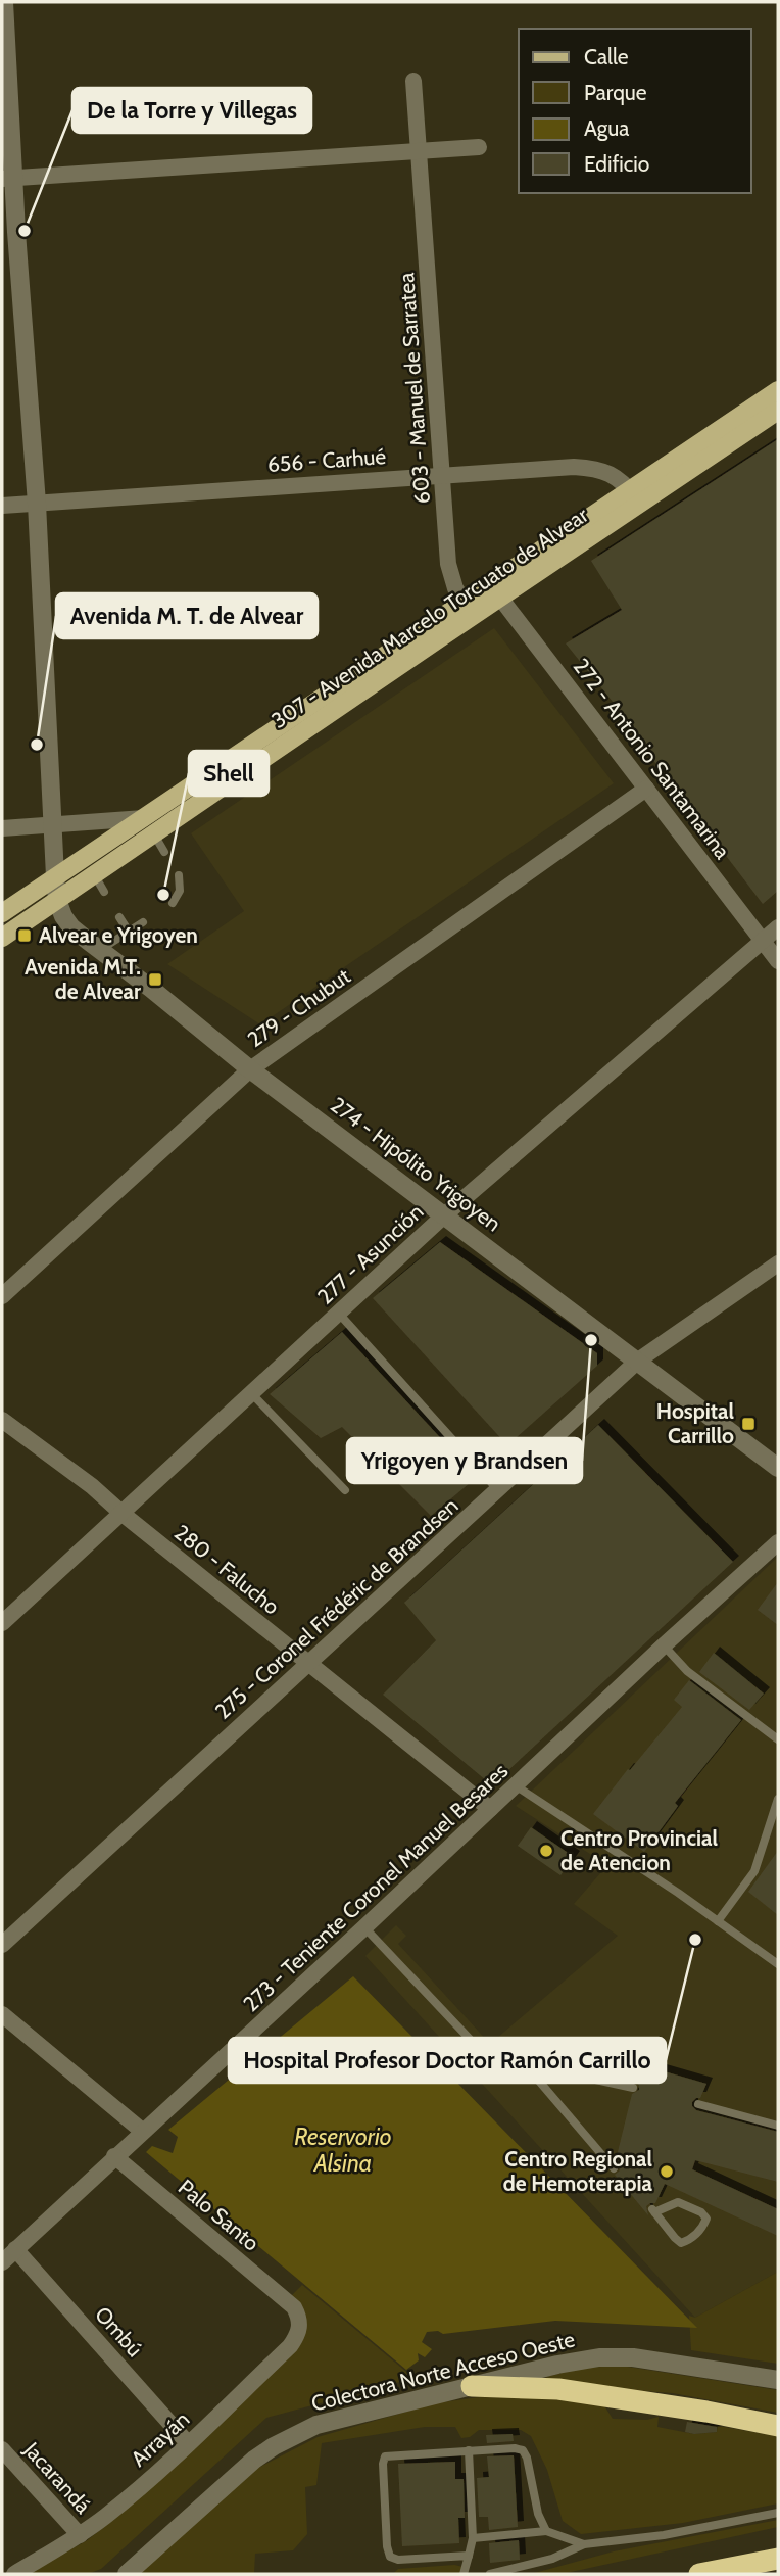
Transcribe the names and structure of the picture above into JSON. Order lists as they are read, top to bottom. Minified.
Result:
{"streets":{"main road":["307 - Avenida Marcelo Torcuato de Alvear"],"street":["603 - Manuel de Sarratea","656 - Carhué","272 - Antonio Santamarina","279 - Chubut","274 - Hipólito Yrigoyen","277 - Asunción","280 - Falucho","275 - Coronel Frédéric de Brandsen","273 - Teniente Coronel Manuel Besares","Palo Santo","Ombú","Colectora Norte Acceso Oeste","Arrayán","Jacarandá"]},"crossings":[["603 - Manuel de Sarratea","656 - Carhué"],["603 - Manuel de Sarratea","307 - Avenida Marcelo Torcuato de Alvear"],["656 - Carhué","307 - Avenida Marcelo Torcuato de Alvear"],["656 - Carhué","274 - Hipólito Yrigoyen"],["307 - Avenida Marcelo Torcuato de Alvear","272 - Antonio Santamarina"],["307 - Avenida Marcelo Torcuato de Alvear","274 - Hipólito Yrigoyen"],["272 - Antonio Santamarina","279 - Chubut"],["272 - Antonio Santamarina","277 - Asunción"],["279 - Chubut","274 - Hipólito Yrigoyen"],["274 - Hipólito Yrigoyen","277 - Asunción"],["274 - Hipólito Yrigoyen","275 - Coronel Frédéric de Brandsen"],["277 - Asunción","280 - Falucho"],["280 - Falucho","275 - Coronel Frédéric de Brandsen"],["280 - Falucho","273 - Teniente Coronel Manuel Besares"],["273 - Teniente Coronel Manuel Besares","Palo Santo"],["273 - Teniente Coronel Manuel Besares","Ombú"],["Palo Santo","Arrayán"],["Ombú","Arrayán"],["Arrayán","Jacarandá"]],"water":["Reservorio Alsina"],"places":{"other":["De la Torre y Villegas","Avenida M. T. de Alvear","Shell","Yrigoyen y Brandsen","Centro Provincial de Atencion","Hospital Profesor Doctor Ramón Carrillo","Centro Regional de Hemoterapia"],"transit":["Alvear e Yrigoyen","Avenida M.T. de Alvear","Hospital Carrillo"]},"legend":["Calle","Parque","Agua","Edificio"]}
